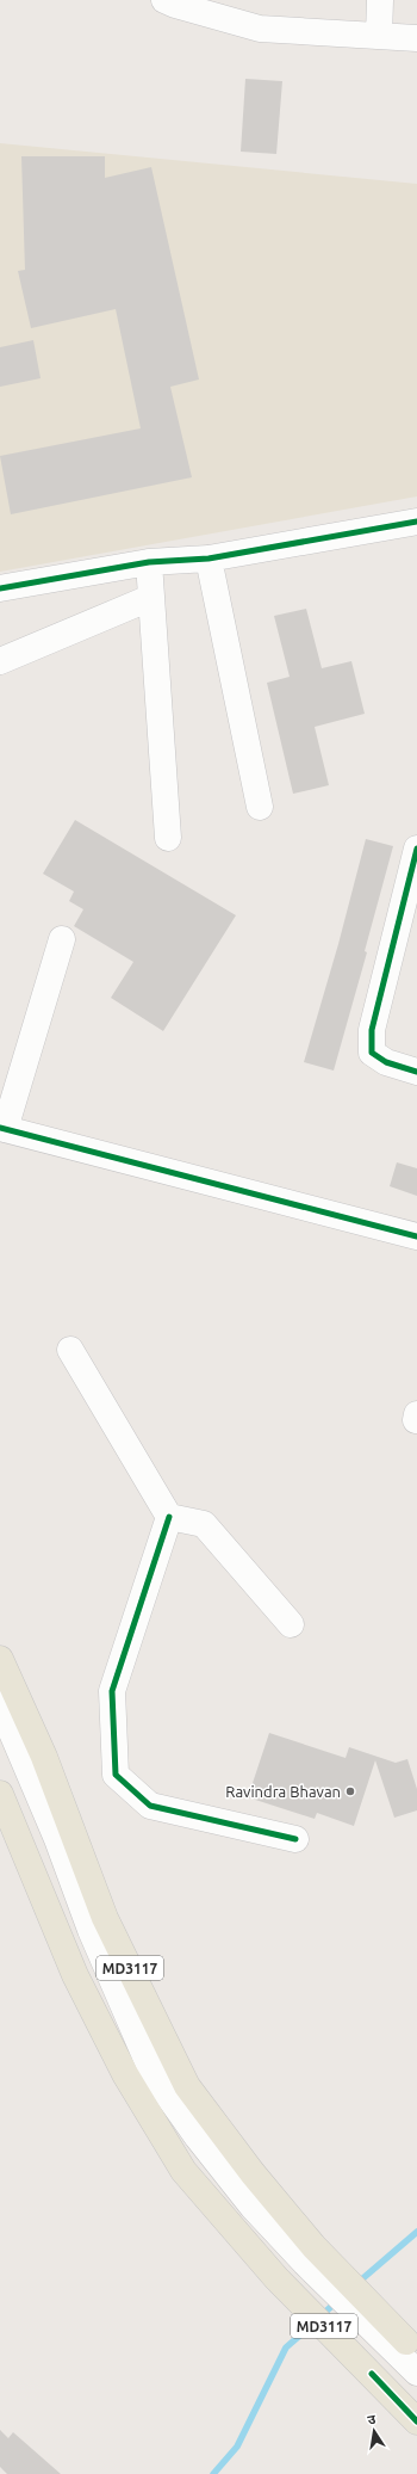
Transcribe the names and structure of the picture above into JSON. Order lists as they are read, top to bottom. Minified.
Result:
{"streets":{"main road":["MD3117"]},"places":["Ravindra Bhavan"],"north":"top"}
